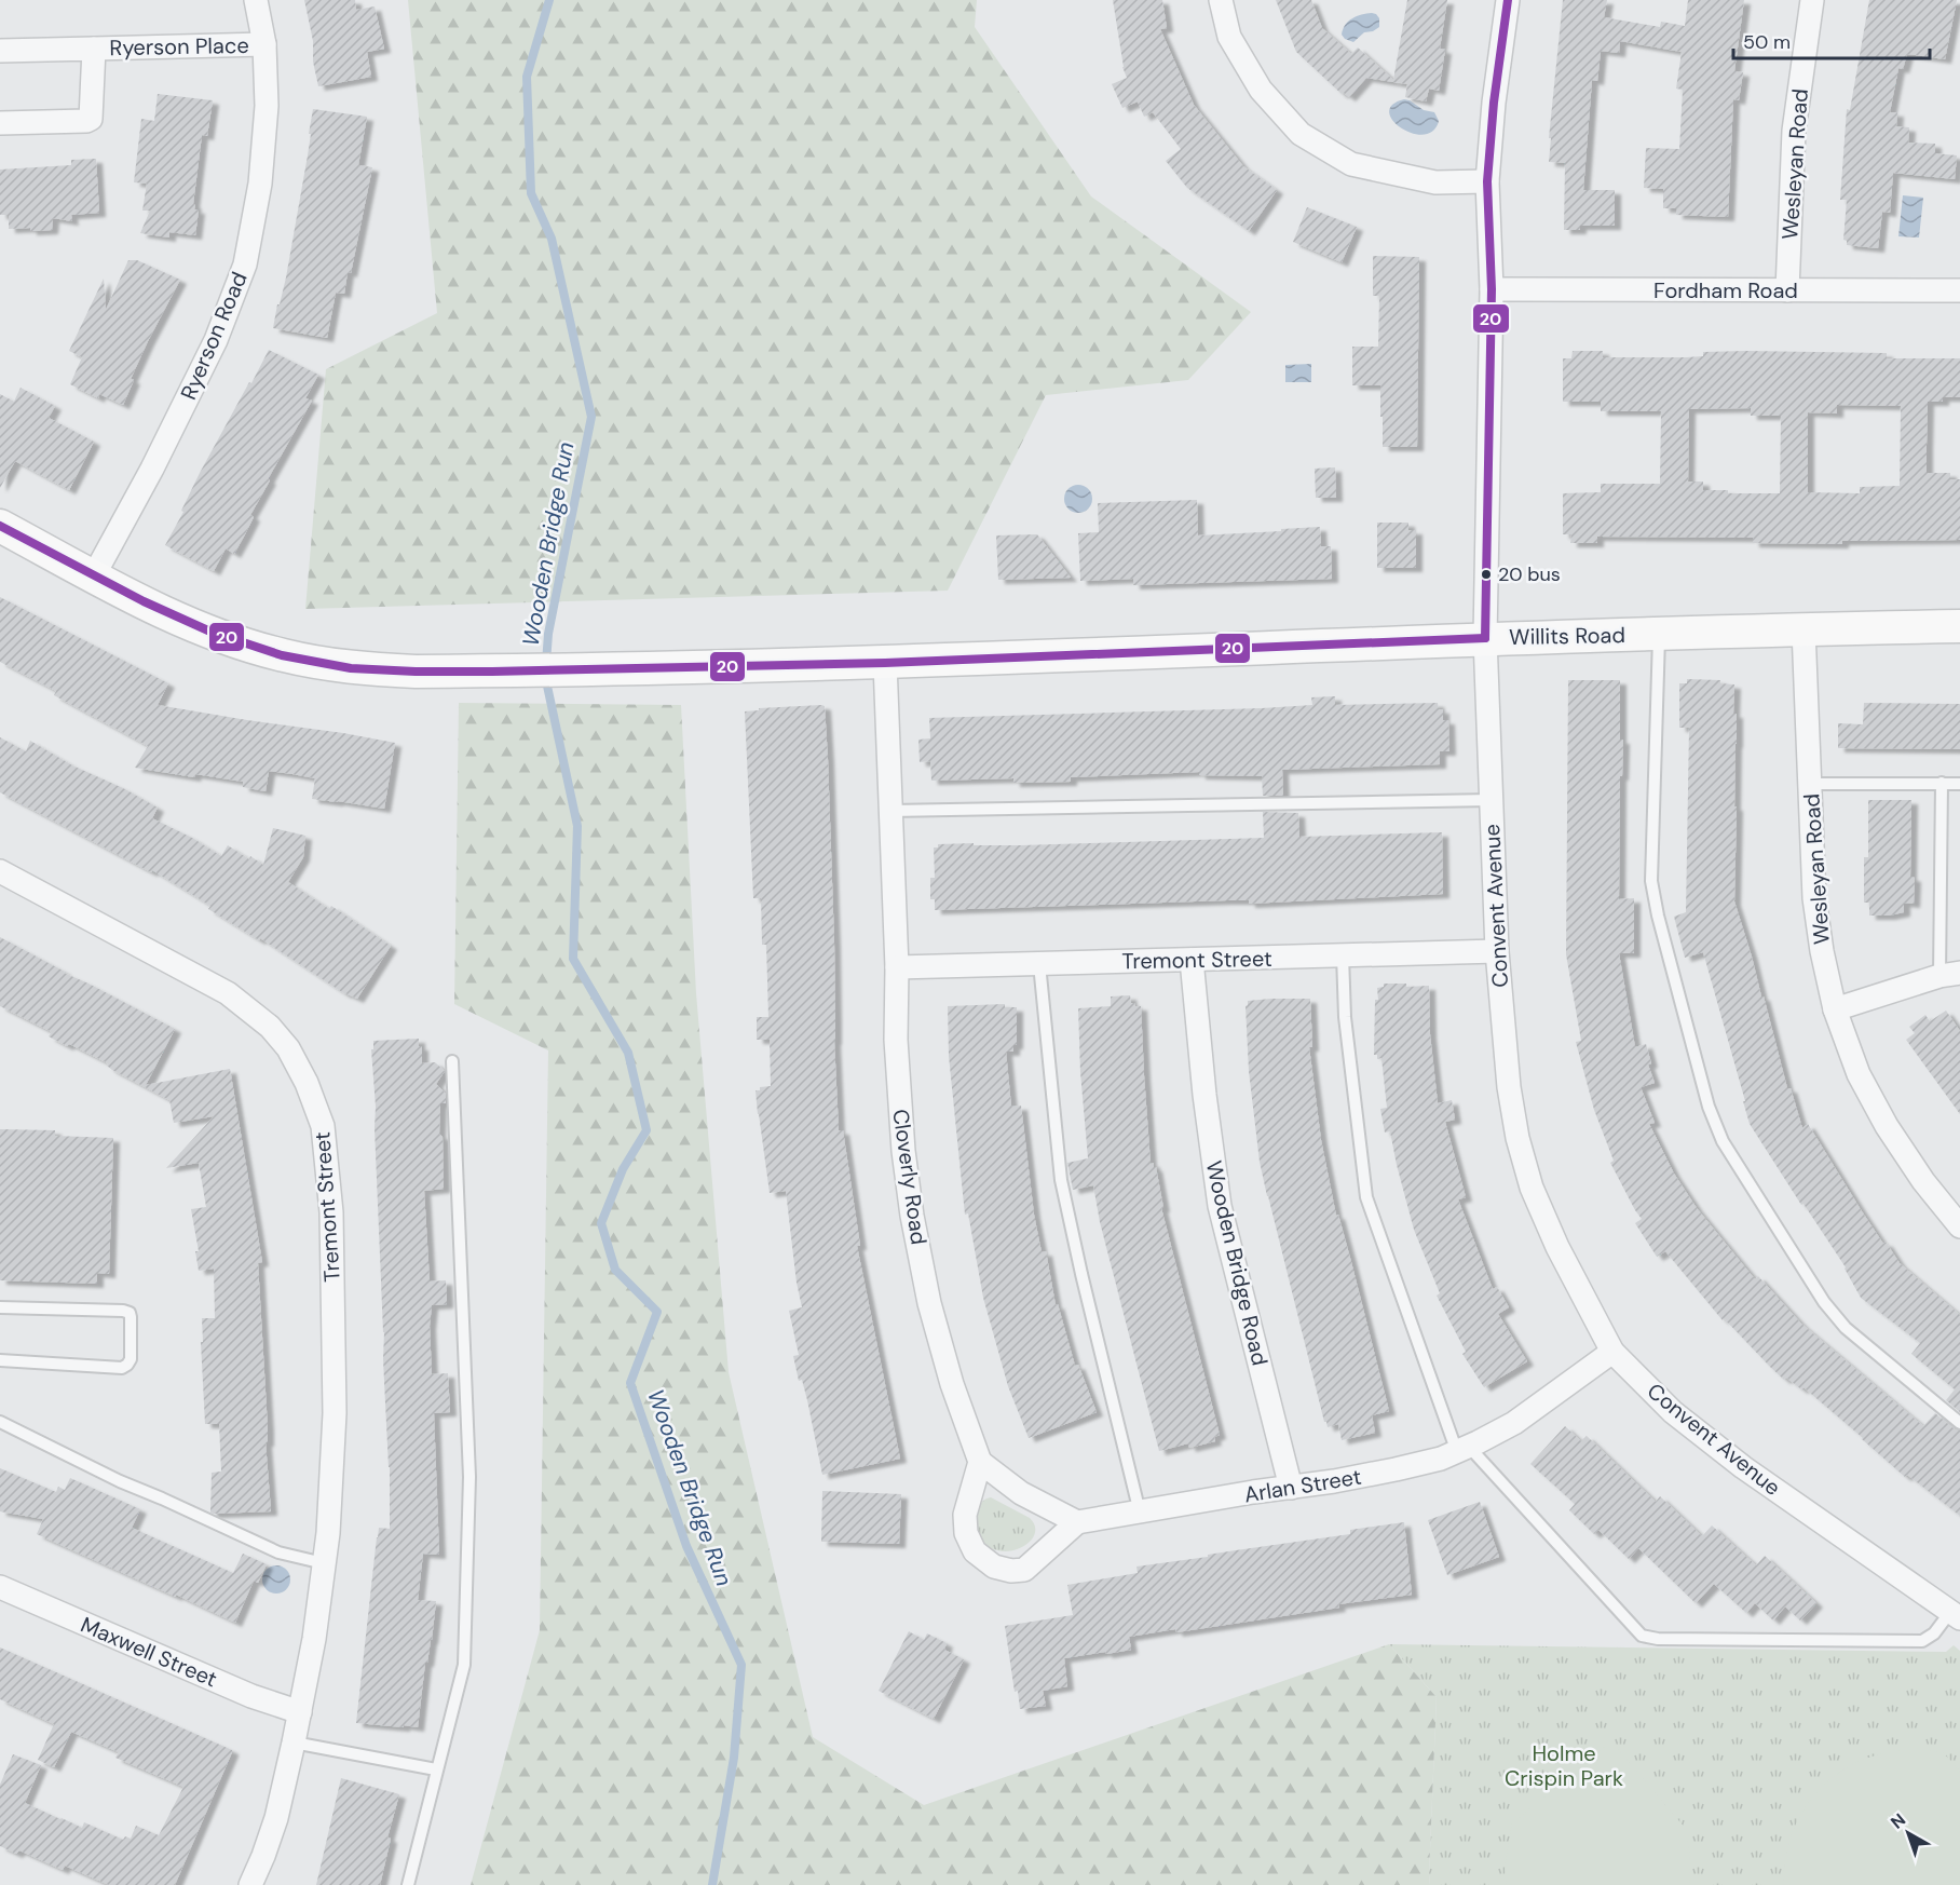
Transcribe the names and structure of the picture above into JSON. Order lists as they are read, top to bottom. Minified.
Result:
{"streets":{"street":["Ryerson Place","Wesleyan Road","Fordham Road","Ryerson Road","Willits Road","Convent Avenue","Tremont Street","Cloverly Road","Wooden Bridge Road","Arlan Street","Maxwell Street"]},"crossings":[["Ryerson Place","Ryerson Road"],["Wesleyan Road","Fordham Road"],["Wesleyan Road","Willits Road"],["Fordham Road","Convent Avenue"],["Ryerson Road","Willits Road"],["Willits Road","Convent Avenue"],["Willits Road","Cloverly Road"],["Convent Avenue","Tremont Street"],["Convent Avenue","Arlan Street"],["Tremont Street","Cloverly Road"],["Tremont Street","Wooden Bridge Road"],["Tremont Street","Maxwell Street"],["Wooden Bridge Road","Arlan Street"]],"water":["Wooden Bridge Run"],"parks":["Holme Crispin Park"],"places":["20 bus"],"lines":["transit line 20"],"scale_bar":"50 m","north":"top left"}
